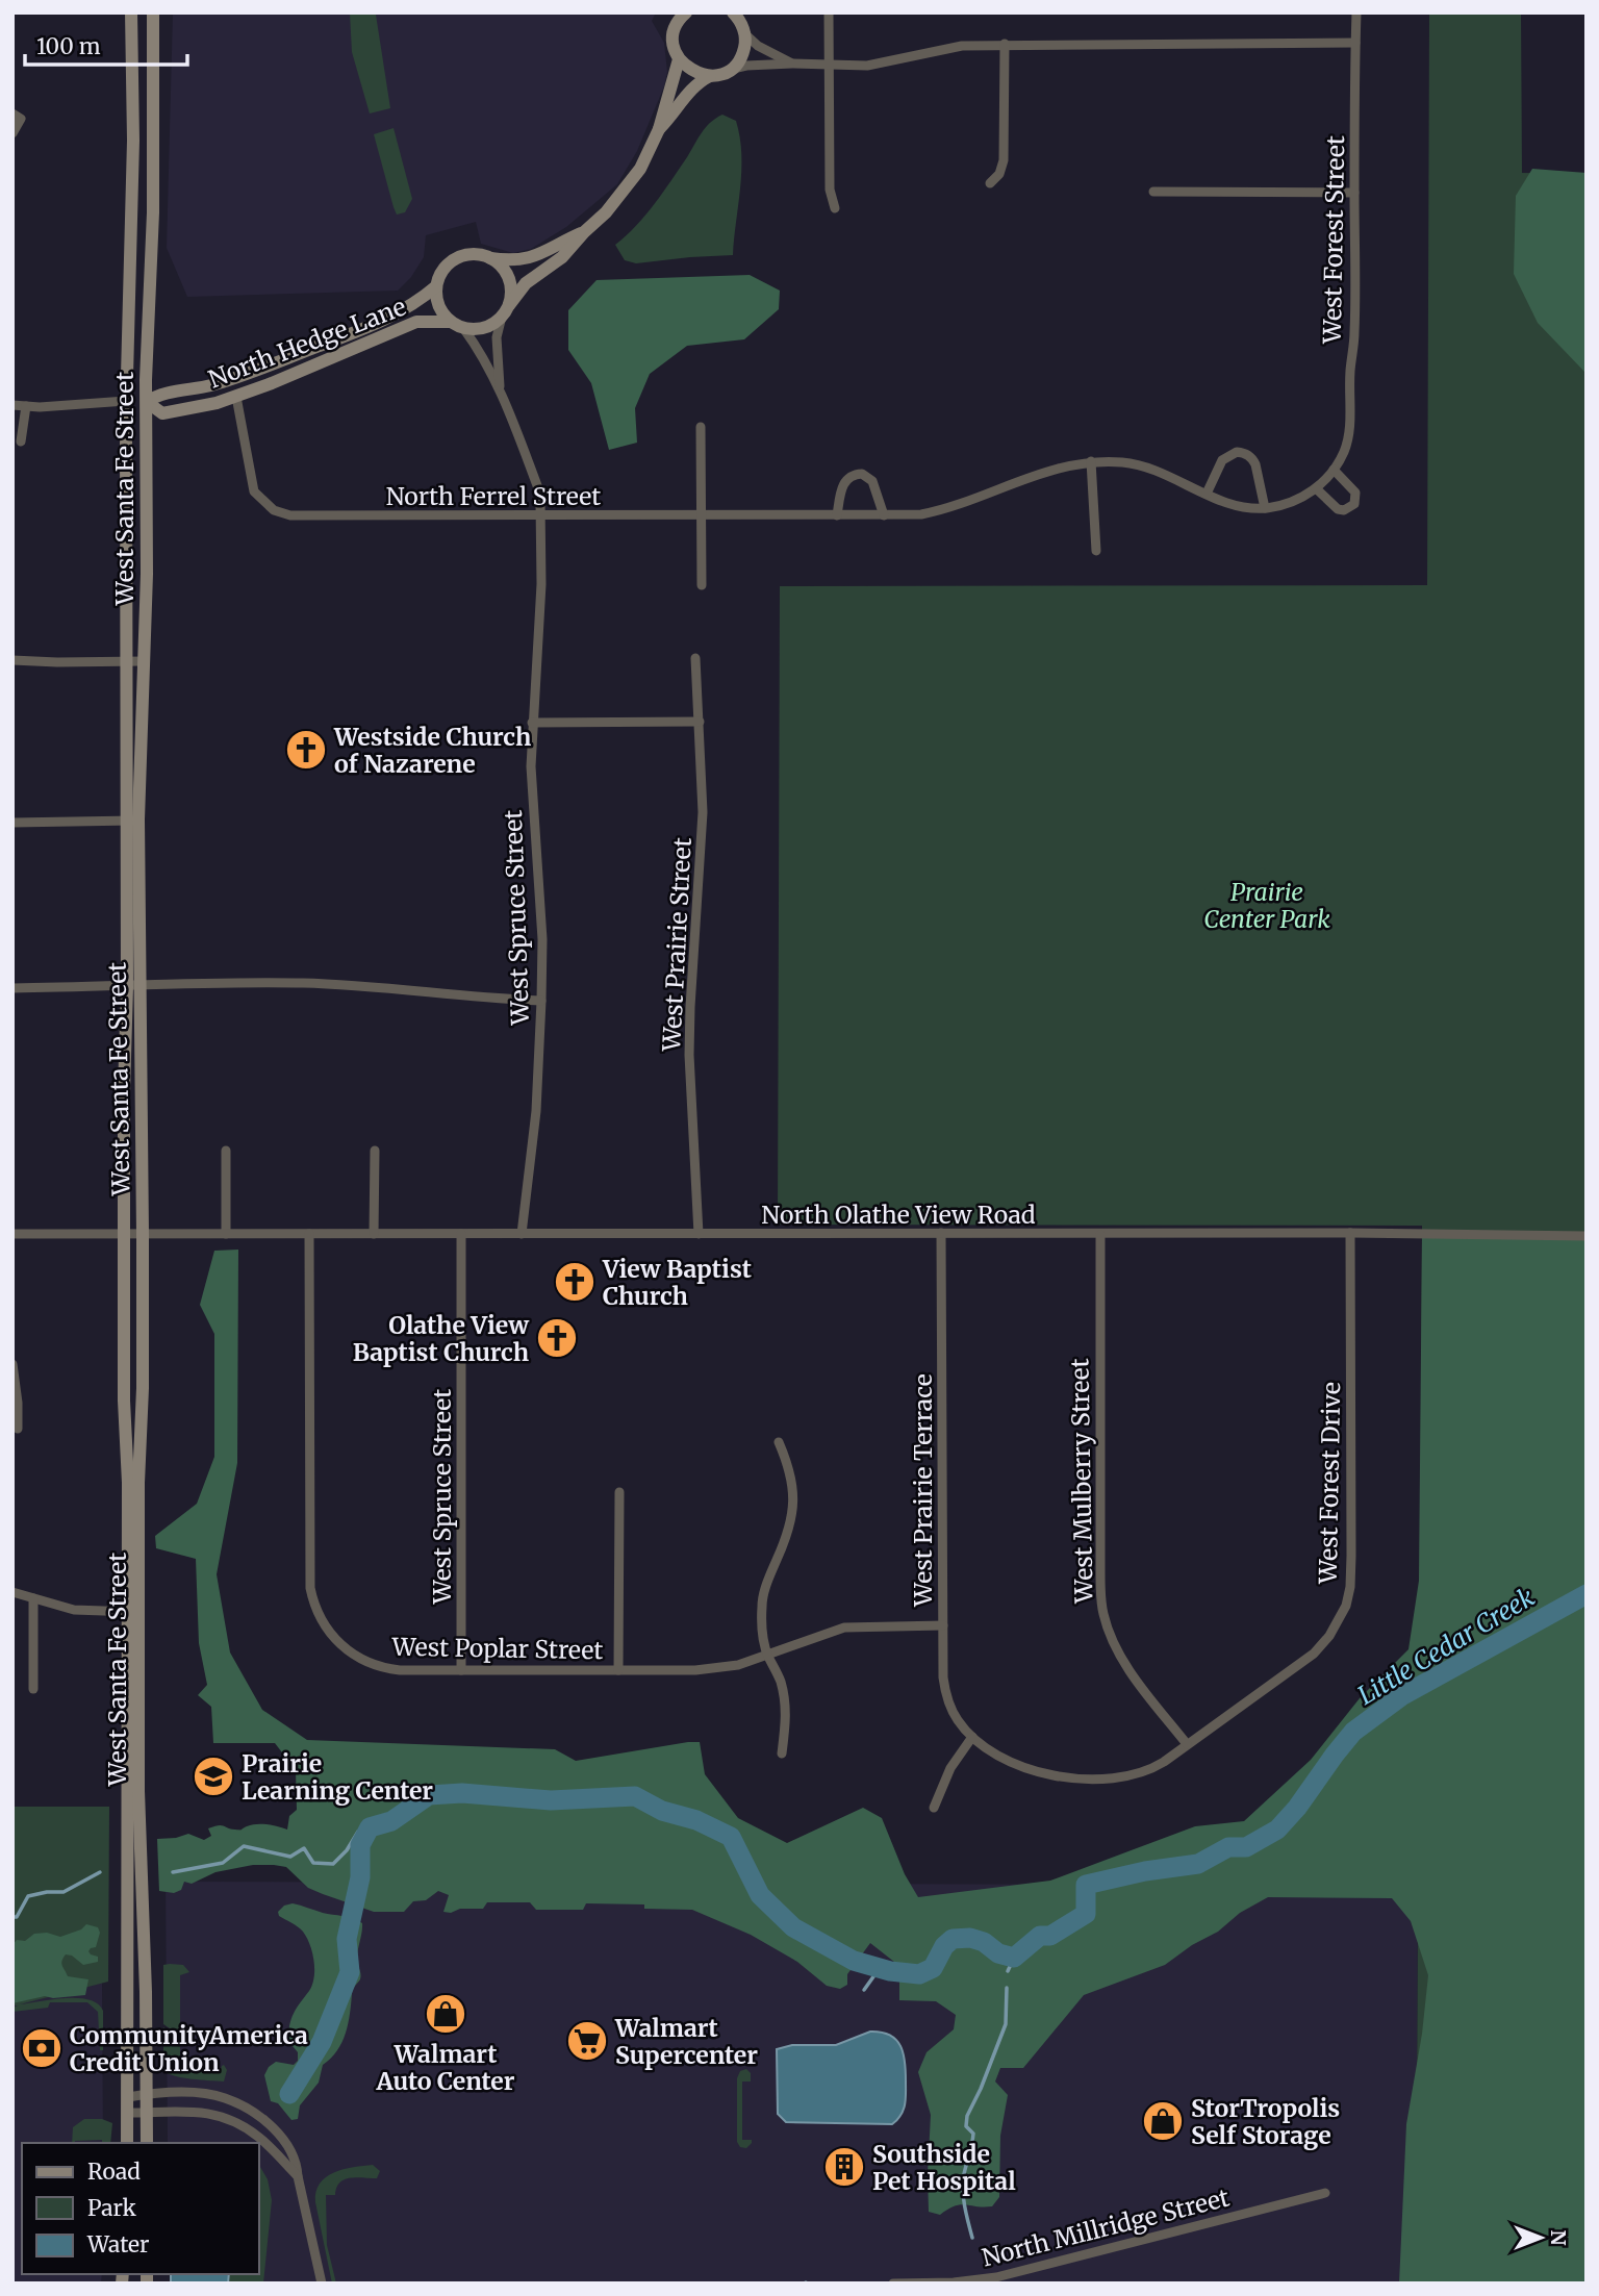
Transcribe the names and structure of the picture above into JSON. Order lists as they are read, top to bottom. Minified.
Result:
{"streets":{"street":["West Forest Street","North Hedge Lane","West Santa Fe Street","North Ferrel Street","West Spruce Street","West Prairie Street","North Olathe View Road","West Mulberry Street","West Forest Drive","West Prairie Terrace","West Poplar Street","North Millridge Street"]},"crossings":[["West Forest Street","North Ferrel Street"],["North Hedge Lane","West Santa Fe Street"],["North Hedge Lane","North Ferrel Street"],["North Hedge Lane","West Spruce Street"],["West Santa Fe Street","North Olathe View Road"],["North Ferrel Street","West Spruce Street"],["West Spruce Street","North Olathe View Road"],["West Spruce Street","West Poplar Street"],["West Prairie Street","North Olathe View Road"],["North Olathe View Road","West Mulberry Street"],["North Olathe View Road","West Forest Drive"],["North Olathe View Road","West Prairie Terrace"],["North Olathe View Road","West Poplar Street"],["West Mulberry Street","West Forest Drive"],["West Mulberry Street","West Prairie Terrace"],["West Forest Drive","West Prairie Terrace"],["West Prairie Terrace","West Poplar Street"]],"water":["Little Cedar Creek"],"parks":["Prairie Center Park"],"places":{"church":["Westside Church of Nazarene","View Baptist Church","Olathe View Baptist Church"],"school or university":["Prairie Learning Center"],"shop":["Walmart Auto Center","StorTropolis Self Storage"],"supermarket":["Walmart Supercenter"],"bank":["CommunityAmerica Credit Union"],"building":["Southside Pet Hospital"]},"legend":["Road","Park","Water"],"scale_bar":"100 m","north":"right"}
